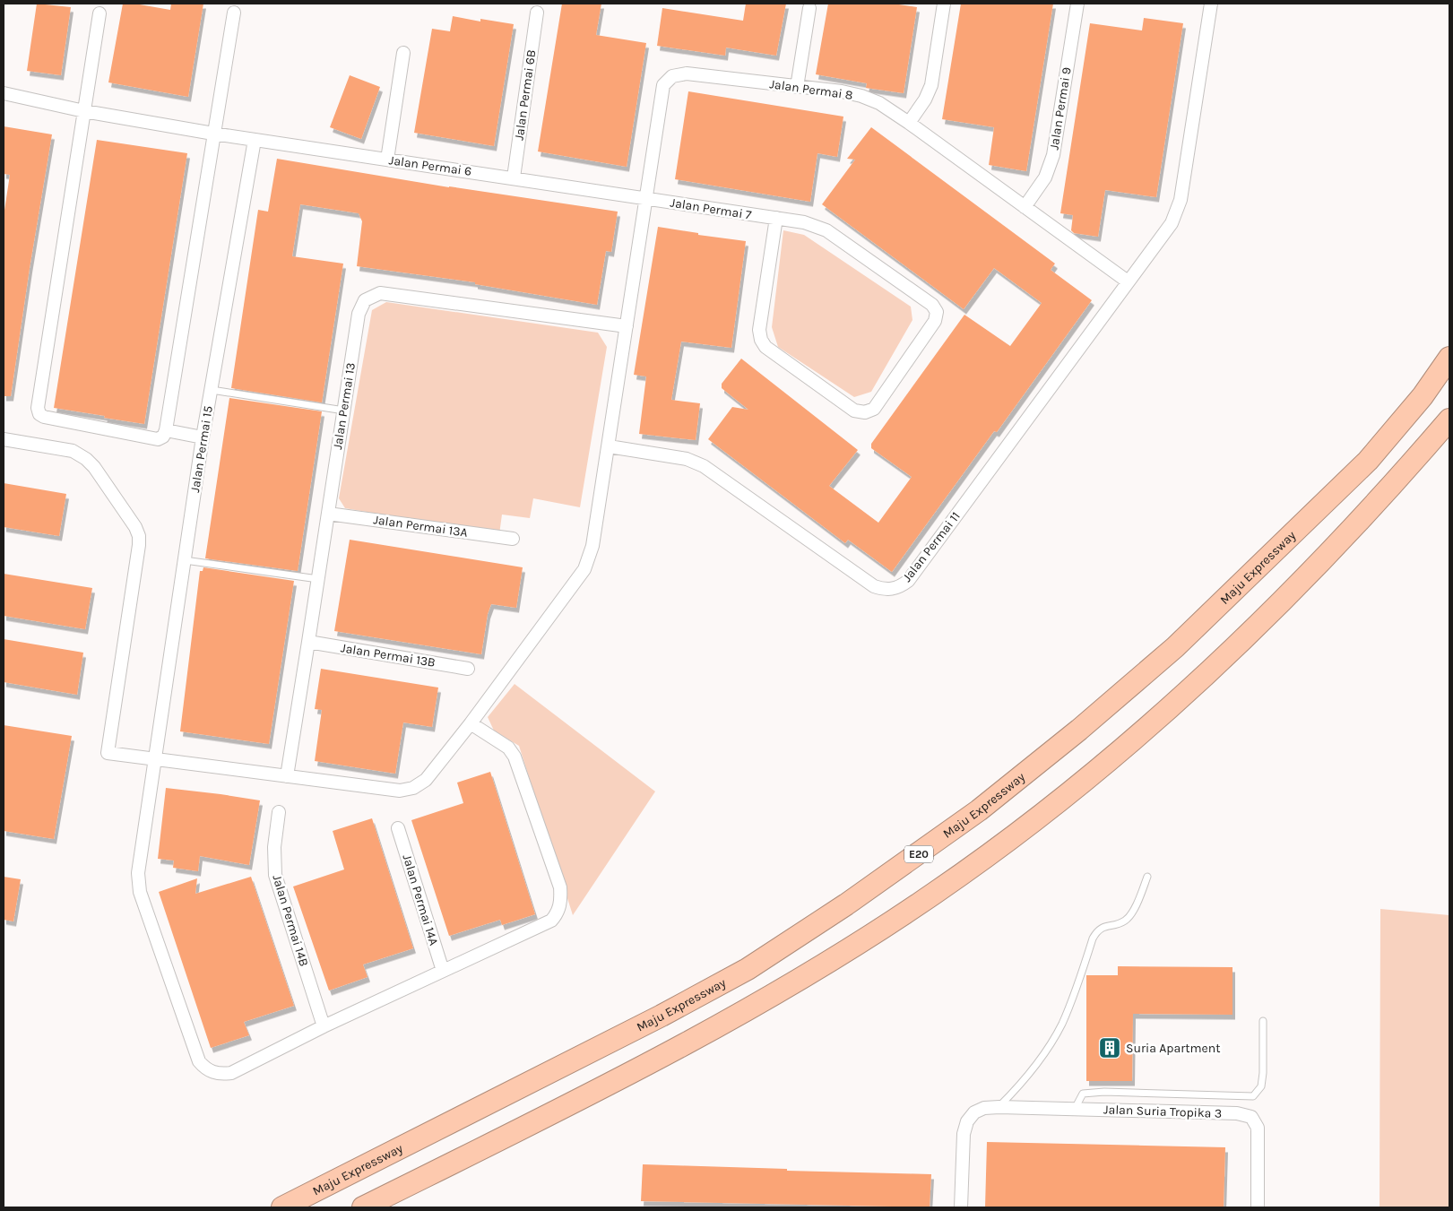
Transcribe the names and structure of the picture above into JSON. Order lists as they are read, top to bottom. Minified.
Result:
{"streets":{"highway":["Maju Expressway","E20"],"street":["Jalan Permai 8","Jalan Permai 6B","Jalan Permai 9","Jalan Permai 6","Jalan Permai 7","Jalan Permai 13","Jalan Permai 15","Jalan Permai 13A","Jalan Permai 11","Jalan Permai 13B","Jalan Permai 14A","Jalan Permai 14B","Jalan Suria Tropika 3"]},"crossings":[["Jalan Permai 8","Jalan Permai 9"],["Jalan Permai 8","Jalan Permai 6"],["Jalan Permai 8","Jalan Permai 7"],["Jalan Permai 8","Jalan Permai 13"],["Jalan Permai 8","Jalan Permai 15"],["Jalan Permai 8","Jalan Permai 11"],["Jalan Permai 6B","Jalan Permai 6"],["Jalan Permai 6","Jalan Permai 7"],["Jalan Permai 6","Jalan Permai 15"],["Jalan Permai 13","Jalan Permai 13A"],["Jalan Permai 13","Jalan Permai 13B"],["Jalan Permai 15","Jalan Permai 14A"],["Jalan Permai 15","Jalan Permai 14B"]],"places":{"building":["Suria Apartment"]}}
